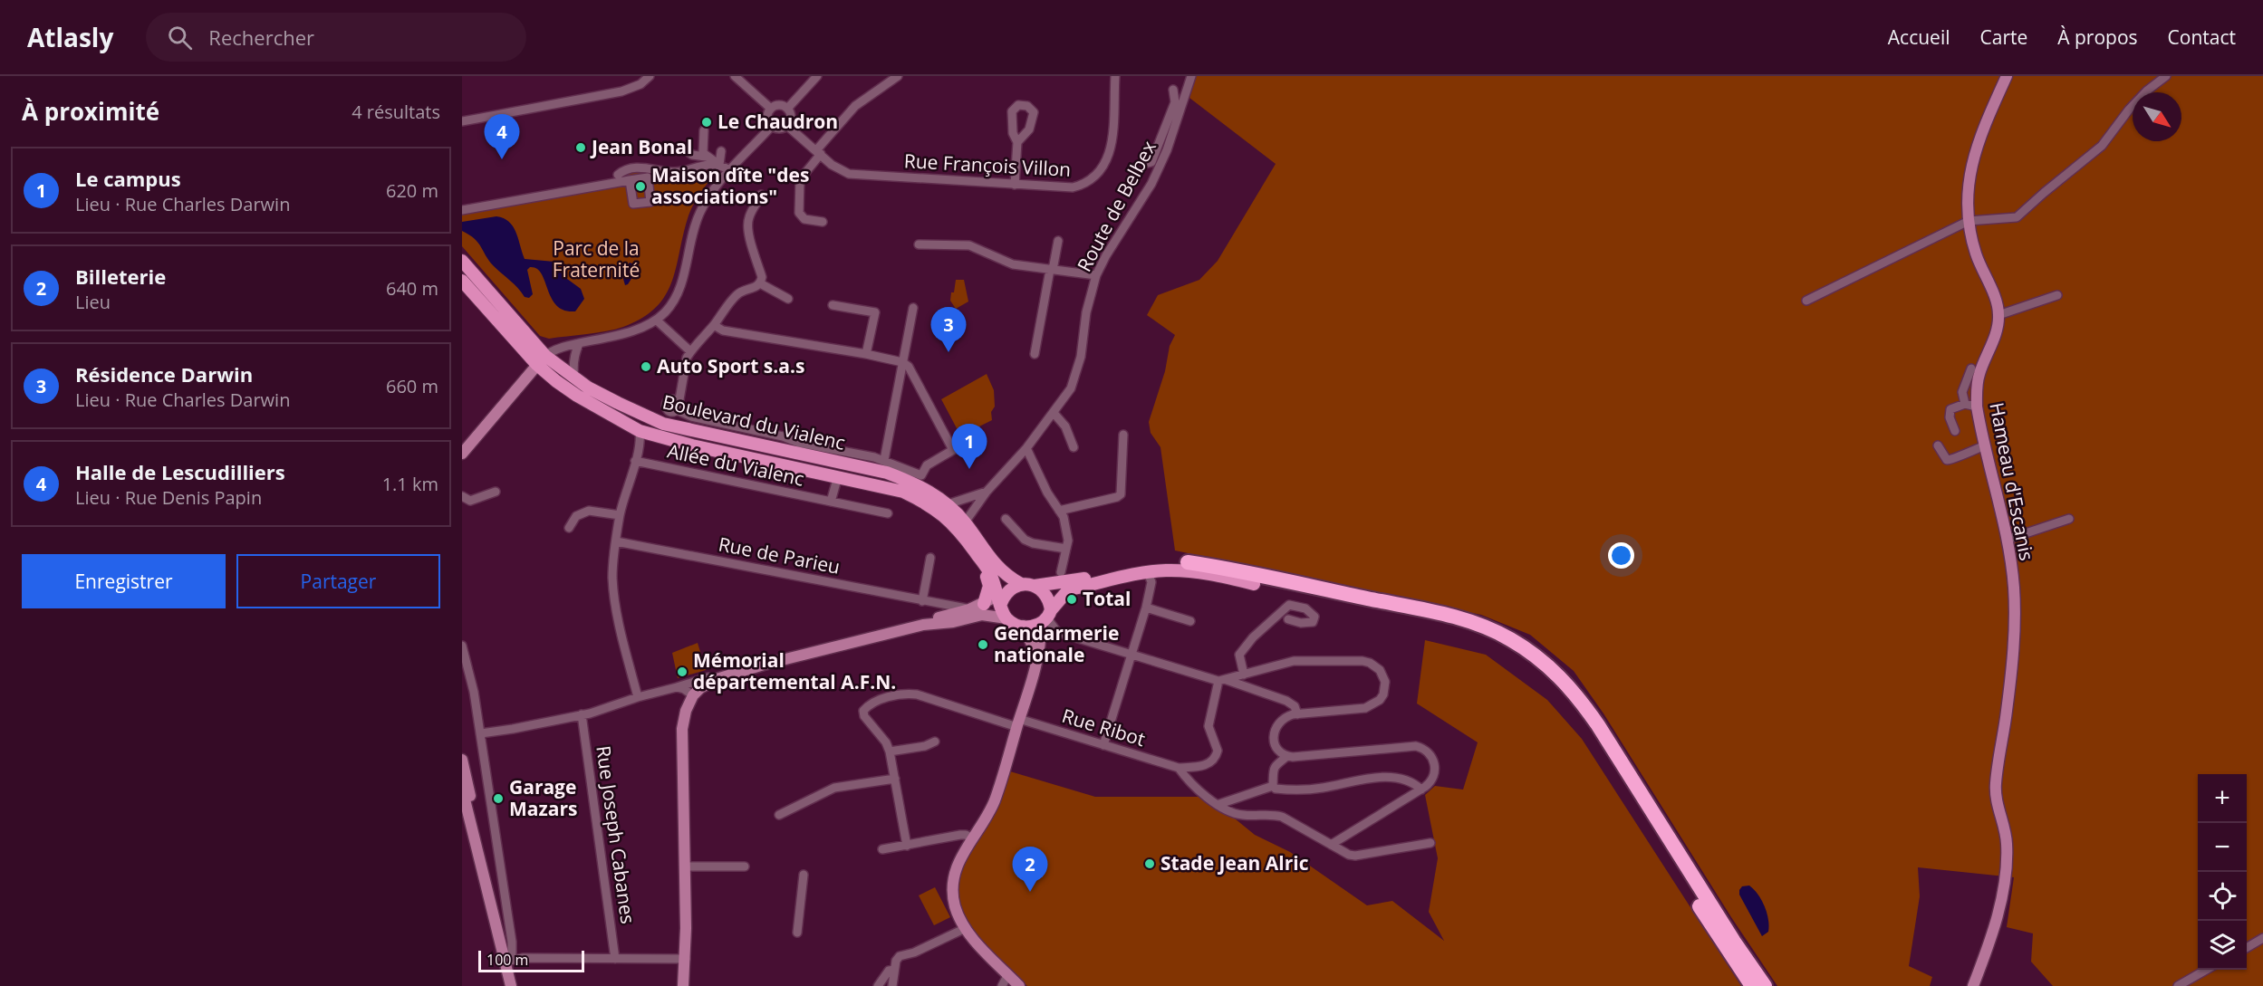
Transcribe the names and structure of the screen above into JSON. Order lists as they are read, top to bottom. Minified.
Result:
{"streets":{"main road":["Boulevard du Vialenc"],"street":["Rue François Villon","Route de Belbex","Allée du Vialenc","Hameau d'Escanis","Rue de Parieu","Rue Ribot","Rue Joseph Cabanes"]},"crossings":[["Route de Belbex","Boulevard du Vialenc"]],"parks":["Parc de la Fraternité"],"places":["Le Chaudron","Jean Bonal","Maison dîte \"des associations\"","Auto Sport s.a.s","Total","Gendarmerie nationale","Mémorial départemental A.F.N.","Garage Mazars","Stade Jean Alric"],"scale_bar":"100 m","north":"bottom right","page":{"header":"Atlasly","search":"Rechercher","nav":["Accueil","Carte","À propos","Contact"],"heading":["À proximité","4 résultats"],"pins":["4","3","1","2"],"list":[{"mark":"1","name":"Le campus","note":"Lieu · Rue Charles Darwin","value":"620 m"},{"mark":"2","name":"Billeterie","note":"Lieu","value":"640 m"},{"mark":"3","name":"Résidence Darwin","note":"Lieu · Rue Charles Darwin","value":"660 m"},{"mark":"4","name":"Halle de Lescudilliers","note":"Lieu · Rue Denis Papin","value":"1.1 km"}],"buttons":["Enregistrer","Partager"],"map_buttons":["+","−"],"scale":"100 m"}}
